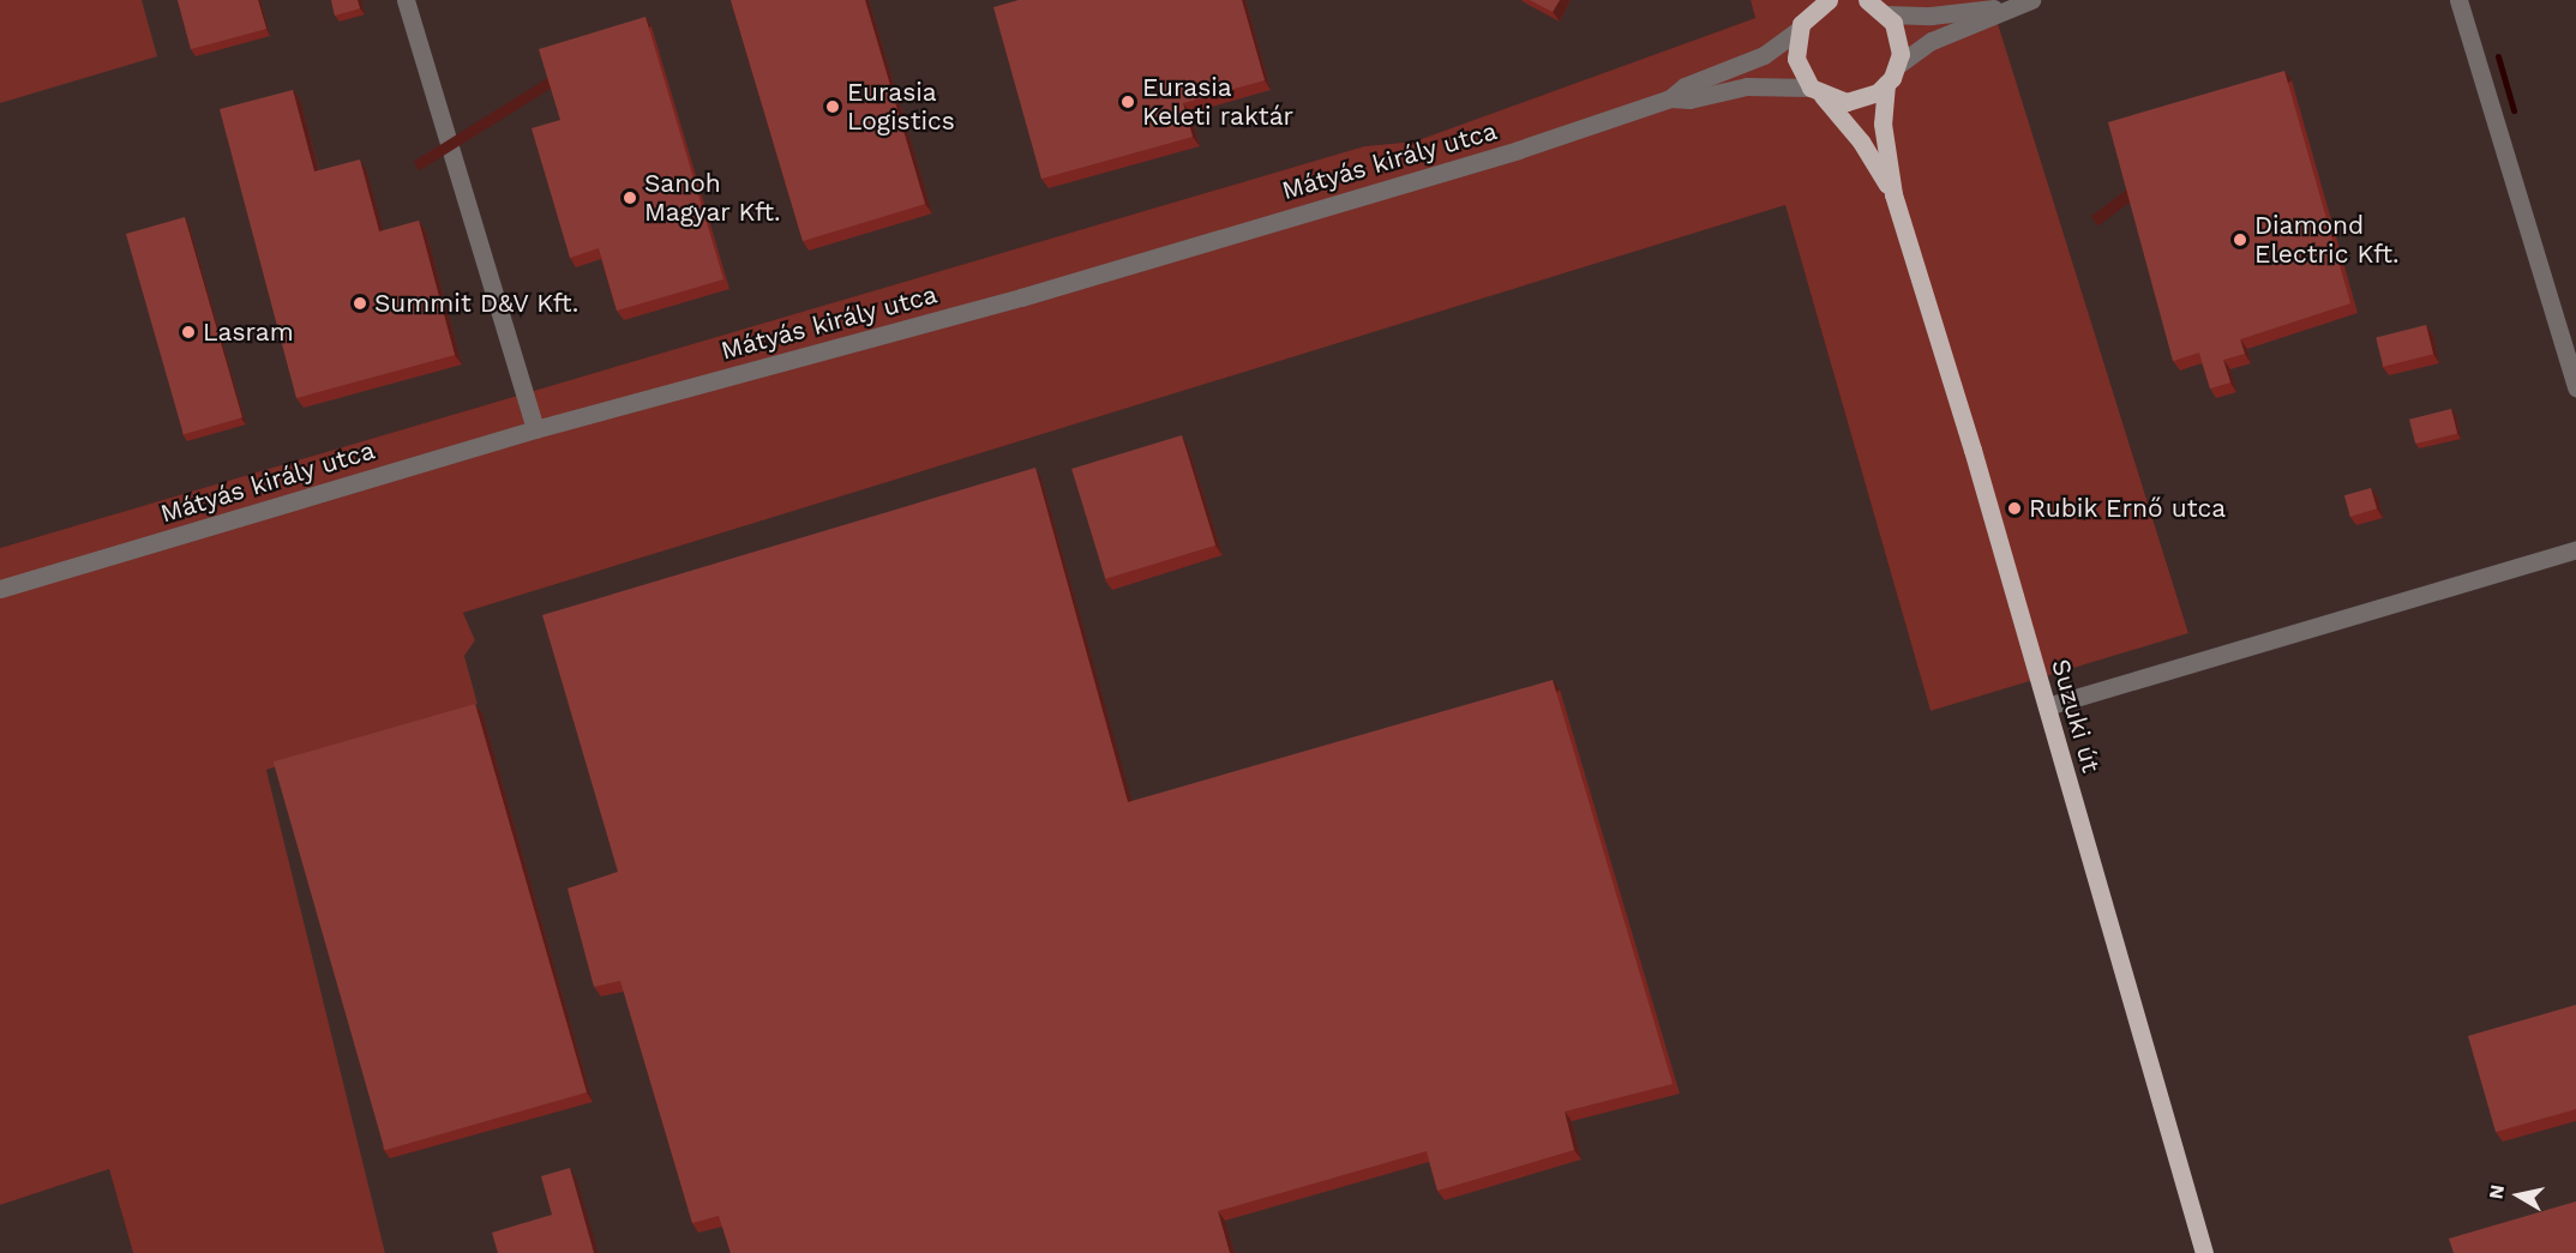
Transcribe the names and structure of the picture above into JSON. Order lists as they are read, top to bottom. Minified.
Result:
{"streets":{"main road":["Suzuki út"],"street":["Mátyás király utca"]},"places":["Eurasia Keleti raktár","Eurasia Logistics","Sanoh Magyar Kft.","Diamond Electric Kft.","Summit D&V Kft.","Lasram","Rubik Ernő utca"],"north":"left"}
